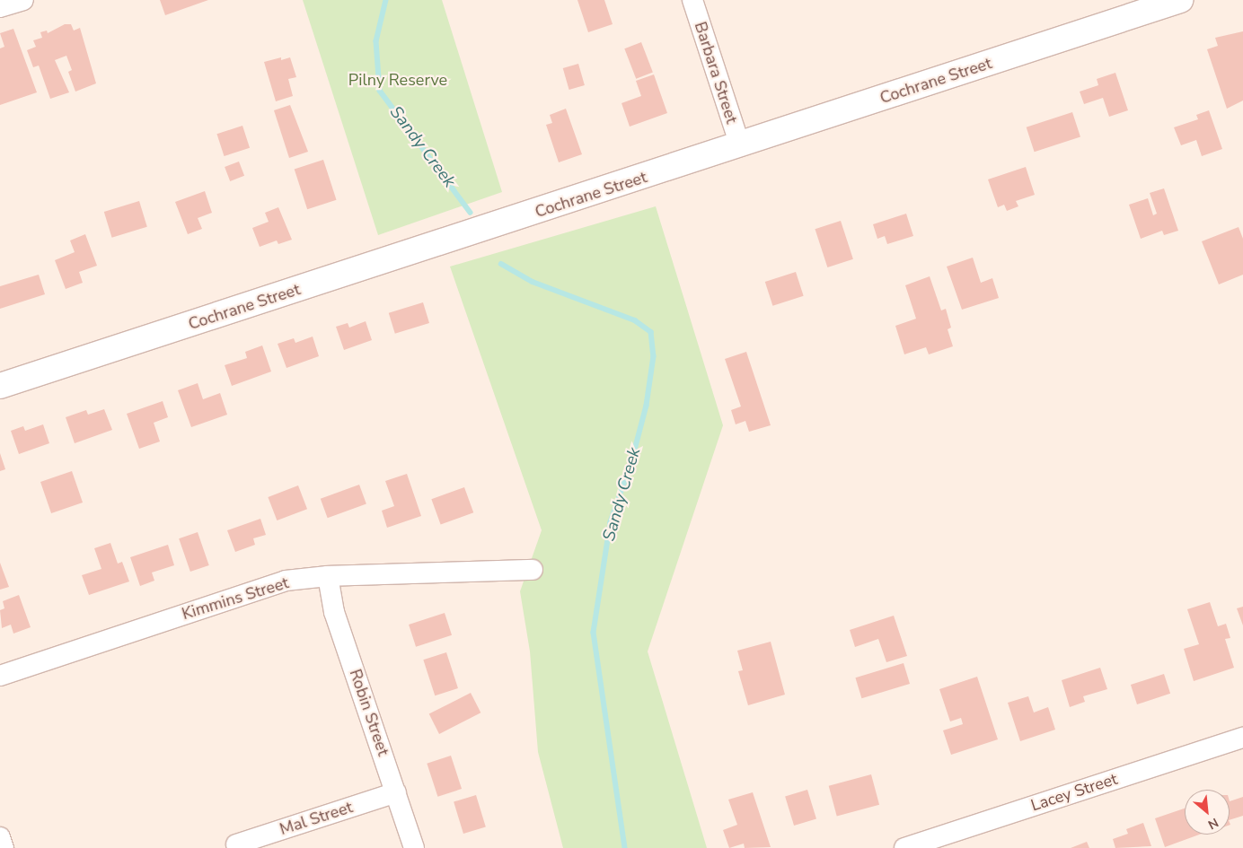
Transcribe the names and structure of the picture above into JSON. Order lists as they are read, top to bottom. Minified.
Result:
{"streets":{"street":["Barbara Street","Cochrane Street","Kimmins Street","Robin Street","Lacey Street","Mal Street"]},"crossings":[["Barbara Street","Cochrane Street"],["Kimmins Street","Robin Street"],["Robin Street","Mal Street"]],"water":["Sandy Creek"],"parks":["Pilny Reserve"],"north":"bottom right"}
